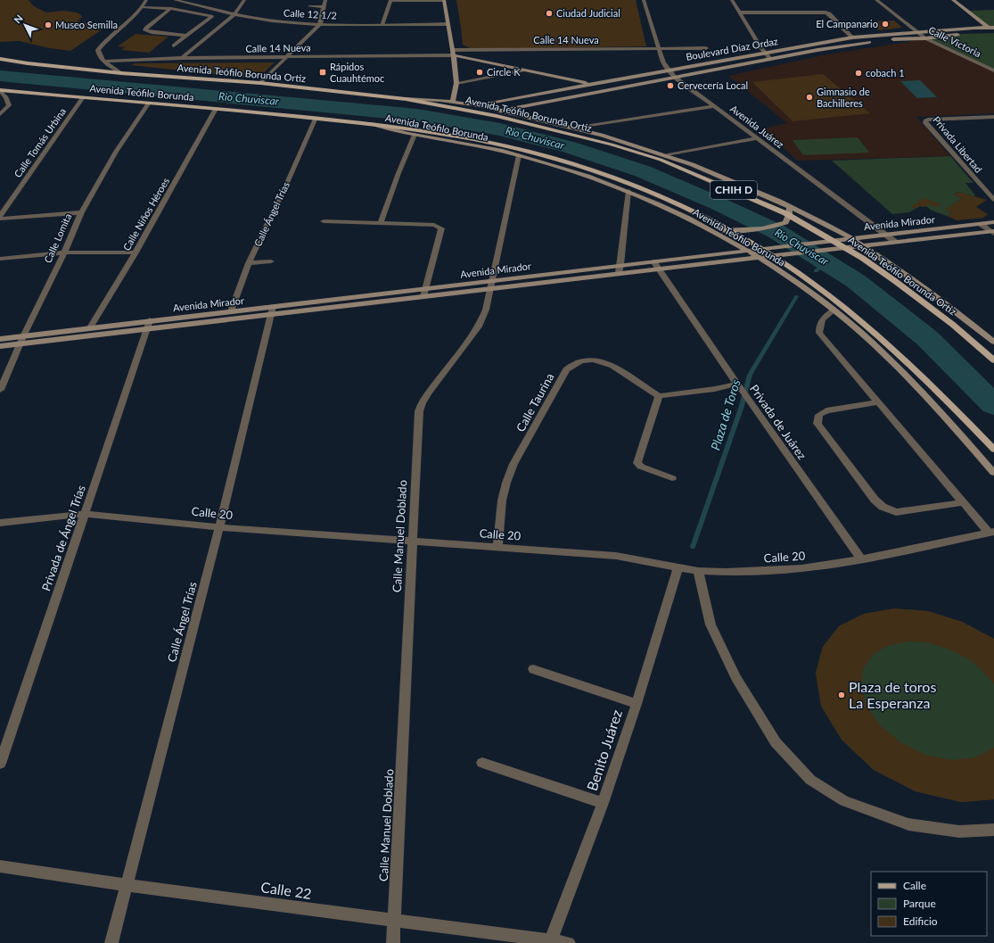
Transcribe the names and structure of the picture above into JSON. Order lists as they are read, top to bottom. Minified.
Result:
{"streets":{"main road":["Boulevard Díaz Ordaz","Avenida Teófilo Borunda Ortiz","Avenida Teófilo Borunda","CHIH D","Avenida Mirador"],"street":["Calle 12 1/2","Calle 14 Nueva","Calle Victoria","Avenida Juárez","Calle Tomás Urbina","Privada Libertad","Calle Niños Héroes","Calle Ángel Trías","Calle Lomita","Calle Taurina","Privada de Juárez","Calle 20","Calle Manuel Doblado","Privada de Ángel Trías","Benito Juárez","Calle 22"]},"crossings":[["Calle 14 Nueva","Avenida Juárez"],["Calle Victoria","Boulevard Díaz Ordaz"],["Boulevard Díaz Ordaz","Avenida Teófilo Borunda"],["Boulevard Díaz Ordaz","Avenida Juárez"],["Avenida Teófilo Borunda Ortiz","Avenida Teófilo Borunda"],["Avenida Teófilo Borunda","Calle Tomás Urbina"],["Avenida Teófilo Borunda","Calle Niños Héroes"],["Avenida Teófilo Borunda","Calle Ángel Trías"],["Avenida Teófilo Borunda","Avenida Mirador"],["Avenida Teófilo Borunda","Calle Lomita"],["Avenida Teófilo Borunda","Calle Manuel Doblado"],["Avenida Juárez","Avenida Mirador"],["Calle Niños Héroes","Avenida Mirador"],["Calle Ángel Trías","Avenida Mirador"],["Calle Ángel Trías","Calle 20"],["Calle Ángel Trías","Calle 22"],["Avenida Mirador","Calle Lomita"],["Avenida Mirador","Privada de Juárez"],["Avenida Mirador","Calle Manuel Doblado"],["Avenida Mirador","Privada de Ángel Trías"],["Calle Taurina","Calle 20"],["Privada de Juárez","Calle 20"],["Calle 20","Calle Manuel Doblado"],["Calle 20","Privada de Ángel Trías"],["Calle 20","Benito Juárez"],["Calle Manuel Doblado","Calle 22"],["Benito Juárez","Calle 22"]],"water":["Rio Chuviscar","Plaza de Toros"],"places":{"other":["Ciudad Judicial","El Campanario","Museo Semilla","Circle K","cobach 1","Cervecería Local","Gimnasio de Bachilleres","Plaza de toros La Esperanza"],"transit":["Rápidos Cuauhtémoc"]},"legend":["Calle","Parque","Edificio"],"north":"top left"}
